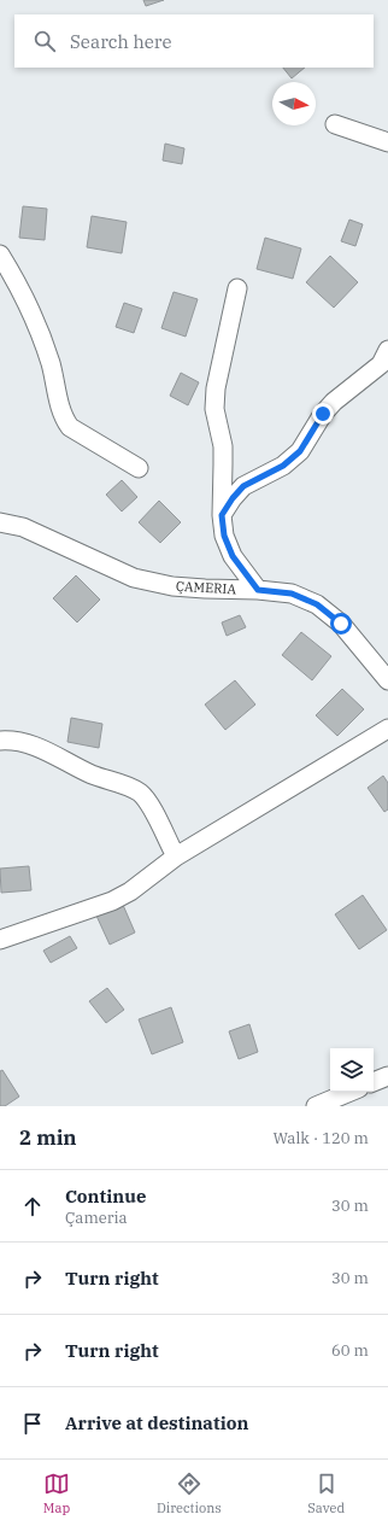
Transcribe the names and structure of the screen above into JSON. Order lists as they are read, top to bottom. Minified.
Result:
{"streets":{"street":["ÇAMERIA"]},"north":"right","page":{"search":"Search here","heading":["2 min","Walk · 120 m"],"list":[["Continue","Çameria","30 m"],["Turn right","30 m"],["Turn right","60 m"],"Arrive at destination"],"nav":["Map","Directions","Saved"]}}
